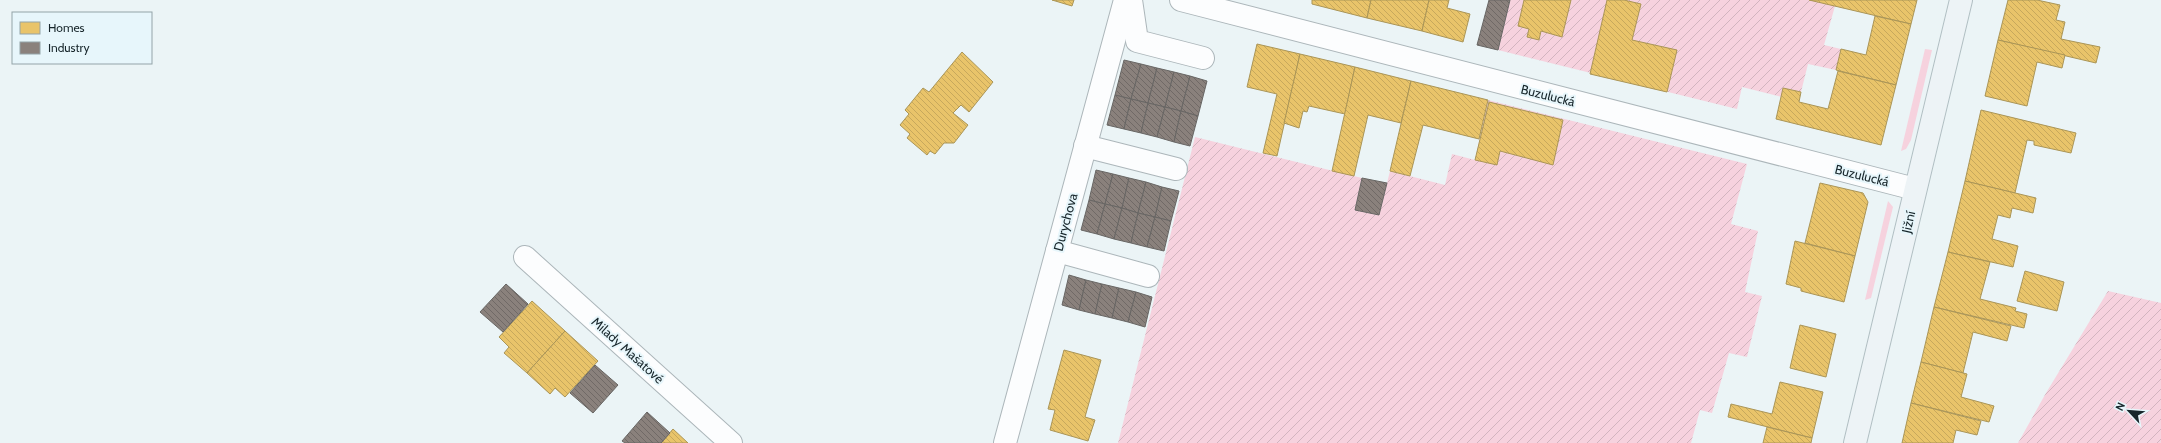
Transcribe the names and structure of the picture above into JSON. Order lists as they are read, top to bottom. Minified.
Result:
{"streets":{"main road":["Jižní"],"street":["Buzulucká","Durychova","Milady Mašatové"]},"crossings":[["Buzulucká","Jižní"]],"legend":["Homes","Industry"],"north":"top left"}
